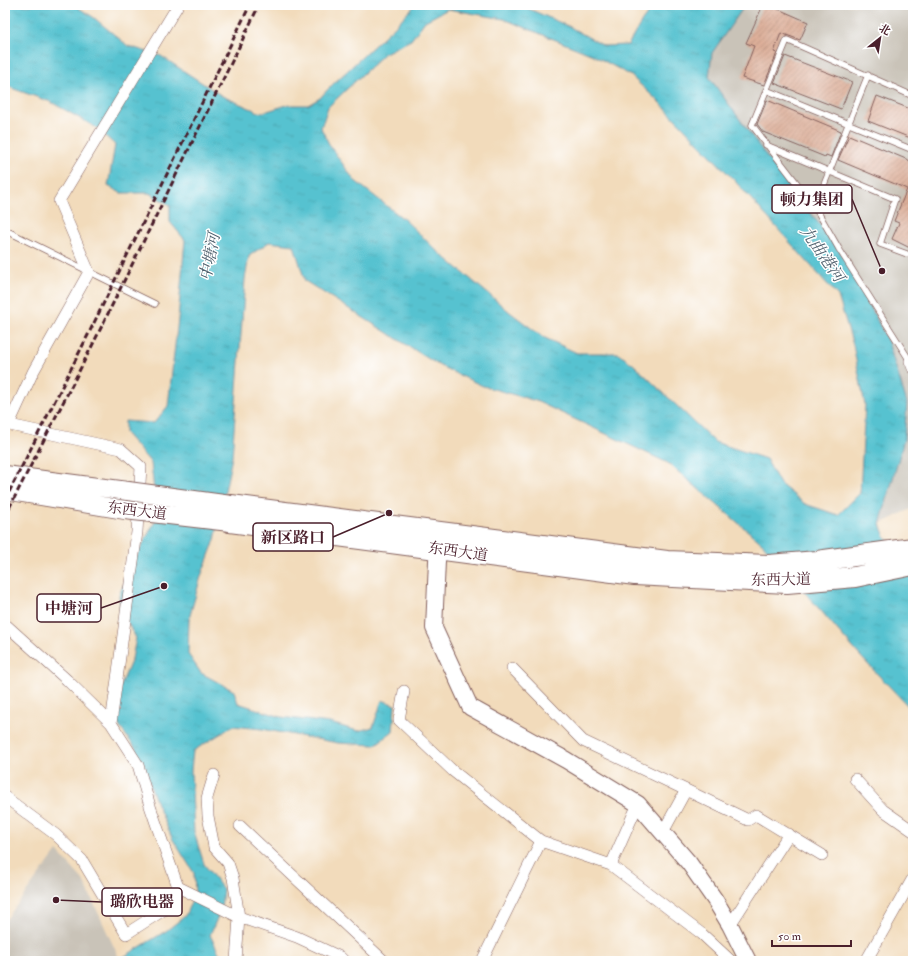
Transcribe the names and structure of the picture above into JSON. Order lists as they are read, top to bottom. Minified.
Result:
{"streets":{"highway":["东西大道"]},"water":["九曲港河","中塘河"],"places":["顿力集团","新区路口","中塘河","璐欣电器"],"scale_bar":"50 m","north":"top right"}
